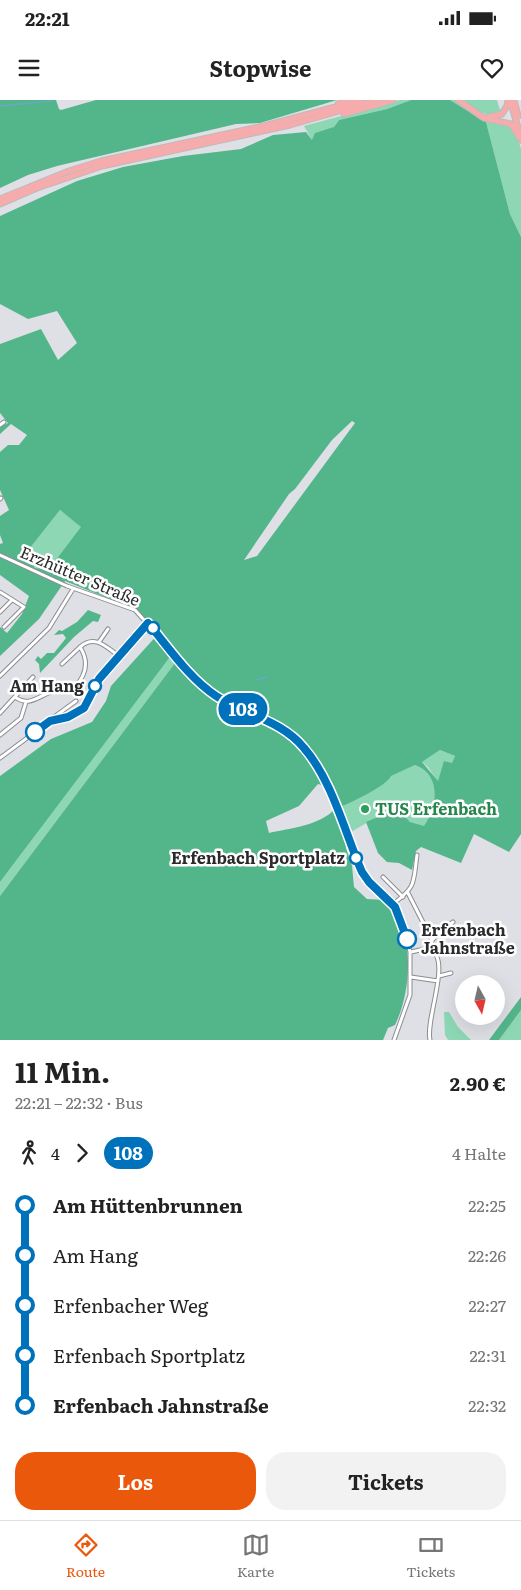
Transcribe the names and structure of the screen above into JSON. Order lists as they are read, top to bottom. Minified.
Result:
{"streets":{"street":["Erzhütter Straße"]},"places":["Am Hang","TUS Erfenbach","Erfenbach Sportplatz","Erfenbach Jahnstraße"],"lines":["bus line 108"],"north":"bottom","page":{"status":"22:21","header":"Stopwise","on_map":"108","heading":["11 Min.","22:21 – 22:32 · Bus","2.90 €"],"legs":["4","108","4 Halte"],"list":[{"name":"Am Hüttenbrunnen","value":"22:25"},{"name":"Am Hang","value":"22:26"},{"name":"Erfenbacher Weg","value":"22:27"},{"name":"Erfenbach Sportplatz","value":"22:31"},{"name":"Erfenbach Jahnstraße","value":"22:32"}],"buttons":["Los","Tickets"],"tabs":["Route","Karte","Tickets"]}}
